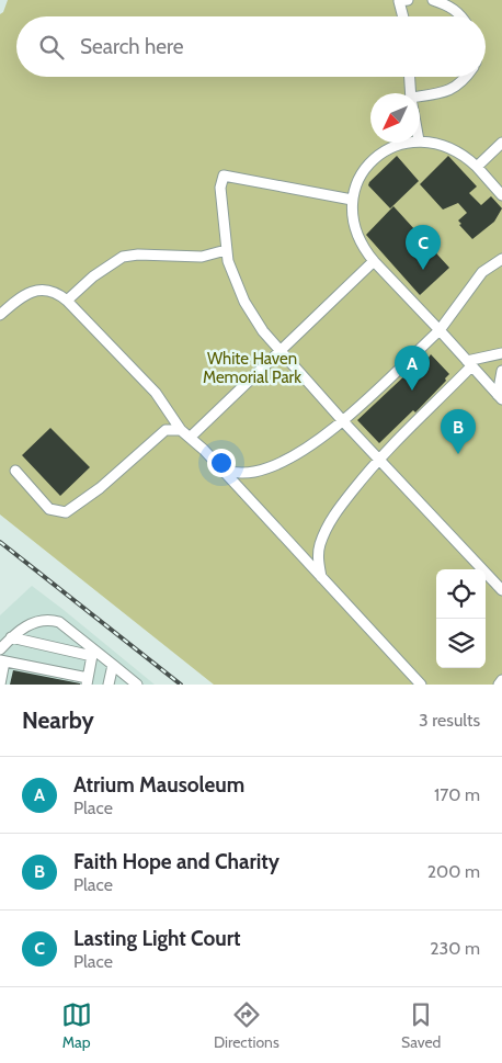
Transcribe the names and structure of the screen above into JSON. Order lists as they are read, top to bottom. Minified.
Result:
{"parks":["White Haven Memorial Park"],"north":"bottom left","page":{"search":"Search here","pins":["C","A","B"],"heading":["Nearby","3 results"],"list":[{"mark":"A","name":"Atrium Mausoleum","note":"Place","value":"170 m"},{"mark":"B","name":"Faith Hope and Charity","note":"Place","value":"200 m"},{"mark":"C","name":"Lasting Light Court","note":"Place","value":"230 m"}],"nav":["Map","Directions","Saved"]}}
